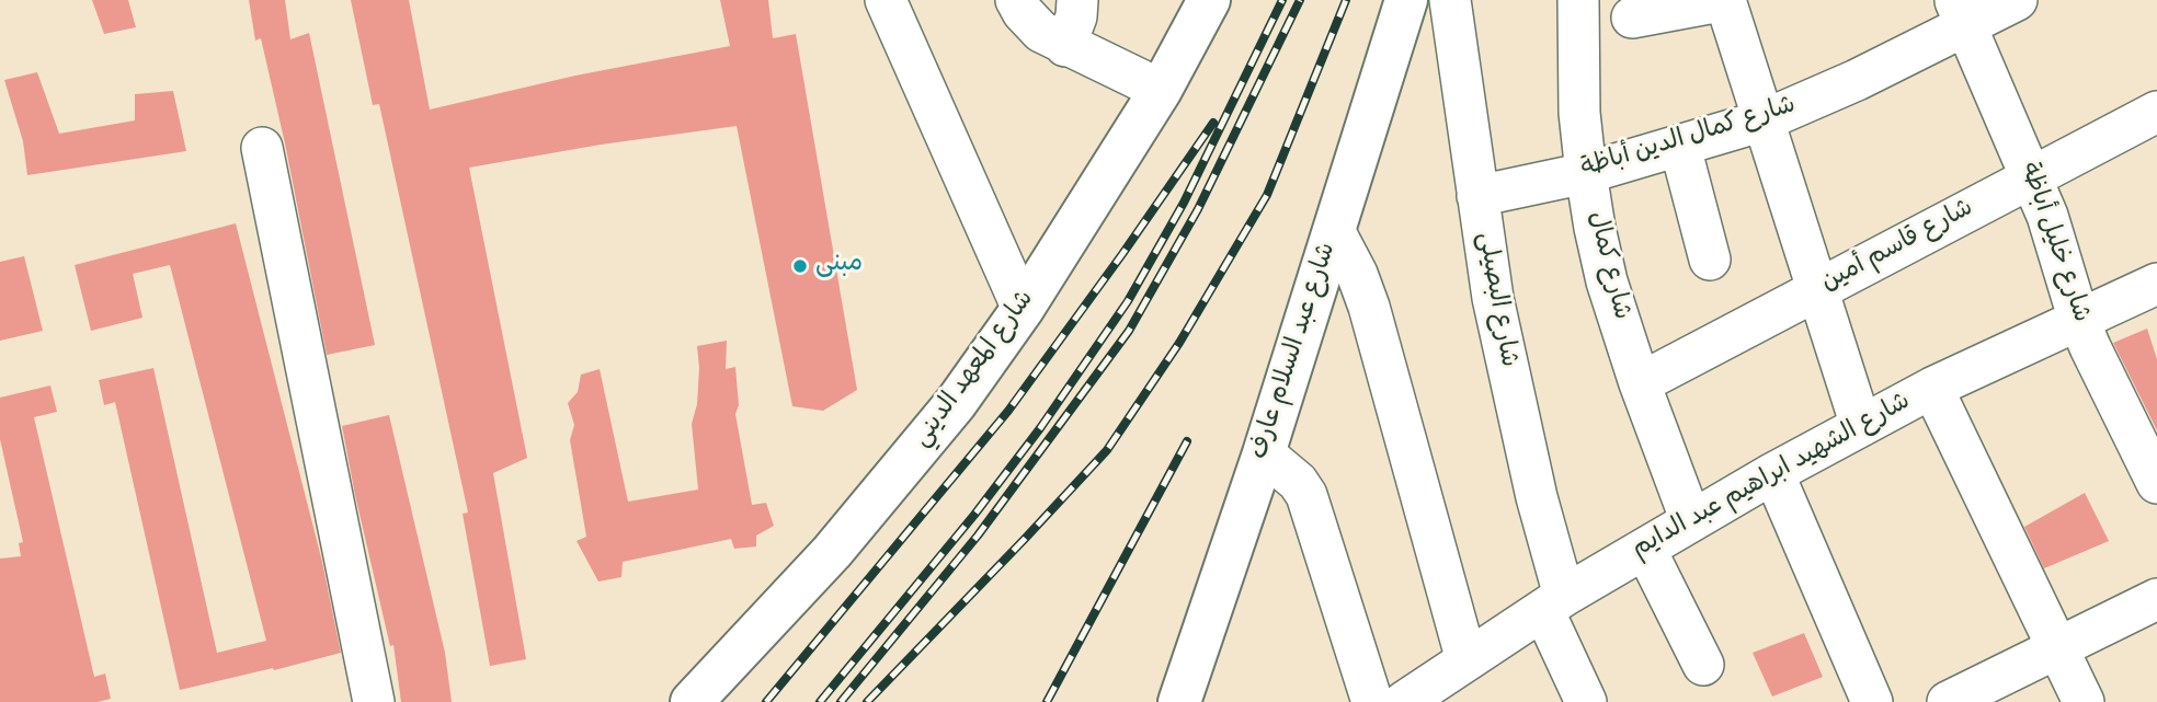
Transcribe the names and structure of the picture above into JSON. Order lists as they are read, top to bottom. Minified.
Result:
{"streets":{"main road":["شارع عبد السلام عارف","شارع المعهد الديني"],"street":["شارع كمال الدين أباظة","شارع خليل أباظة","شارع قاسم أمين","شارع كمال","شارع البصيلى","شارع الشهيد ابراهيم عبد الدايم"]},"crossings":[["شارع كمال الدين أباظة","شارع خليل أباظة"],["شارع كمال الدين أباظة","شارع كمال"],["شارع كمال الدين أباظة","شارع البصيلى"],["شارع خليل أباظة","شارع قاسم أمين"],["شارع خليل أباظة","شارع الشهيد ابراهيم عبد الدايم"],["شارع قاسم أمين","شارع كمال"],["شارع كمال","شارع الشهيد ابراهيم عبد الدايم"],["شارع البصيلى","شارع الشهيد ابراهيم عبد الدايم"]],"places":["مبنى"]}
